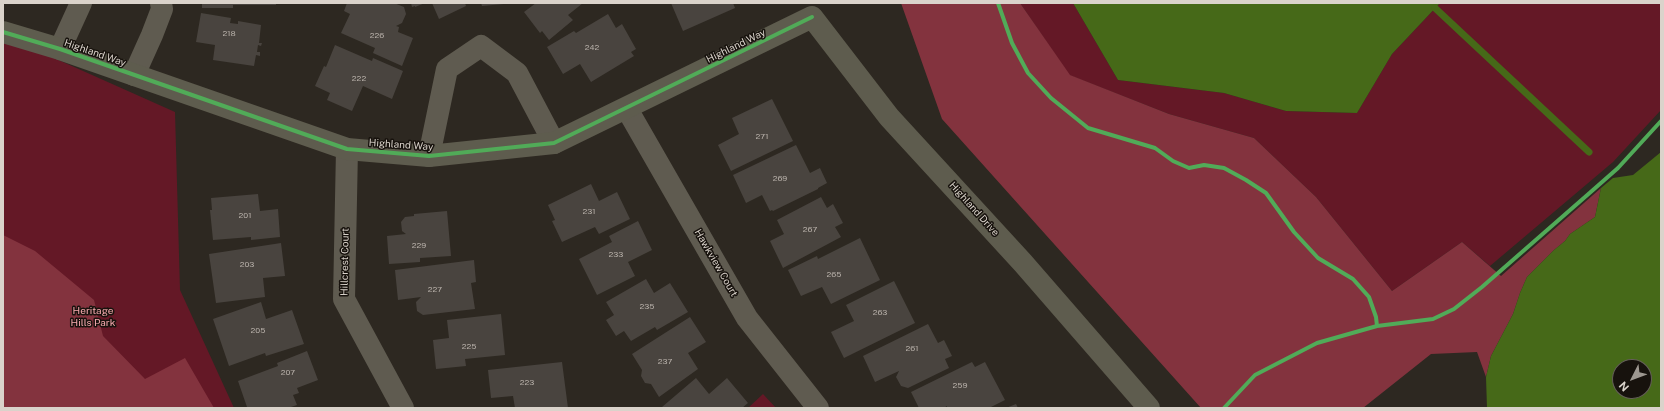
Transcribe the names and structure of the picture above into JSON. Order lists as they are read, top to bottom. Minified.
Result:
{"streets":{"street":["Highland Way","Highland Drive","Hillcrest Court","Hawkview Court"]},"crossings":[["Highland Way","Highland Drive"],["Highland Way","Hillcrest Court"],["Highland Way","Hawkview Court"]],"parks":["Heritage Hills Park"],"house_numbers":["218","226","242","222","271","269","231","201","267","229","233","203","265","227","235","263","205","225","261","237","207","223","259"],"north":"bottom left"}
